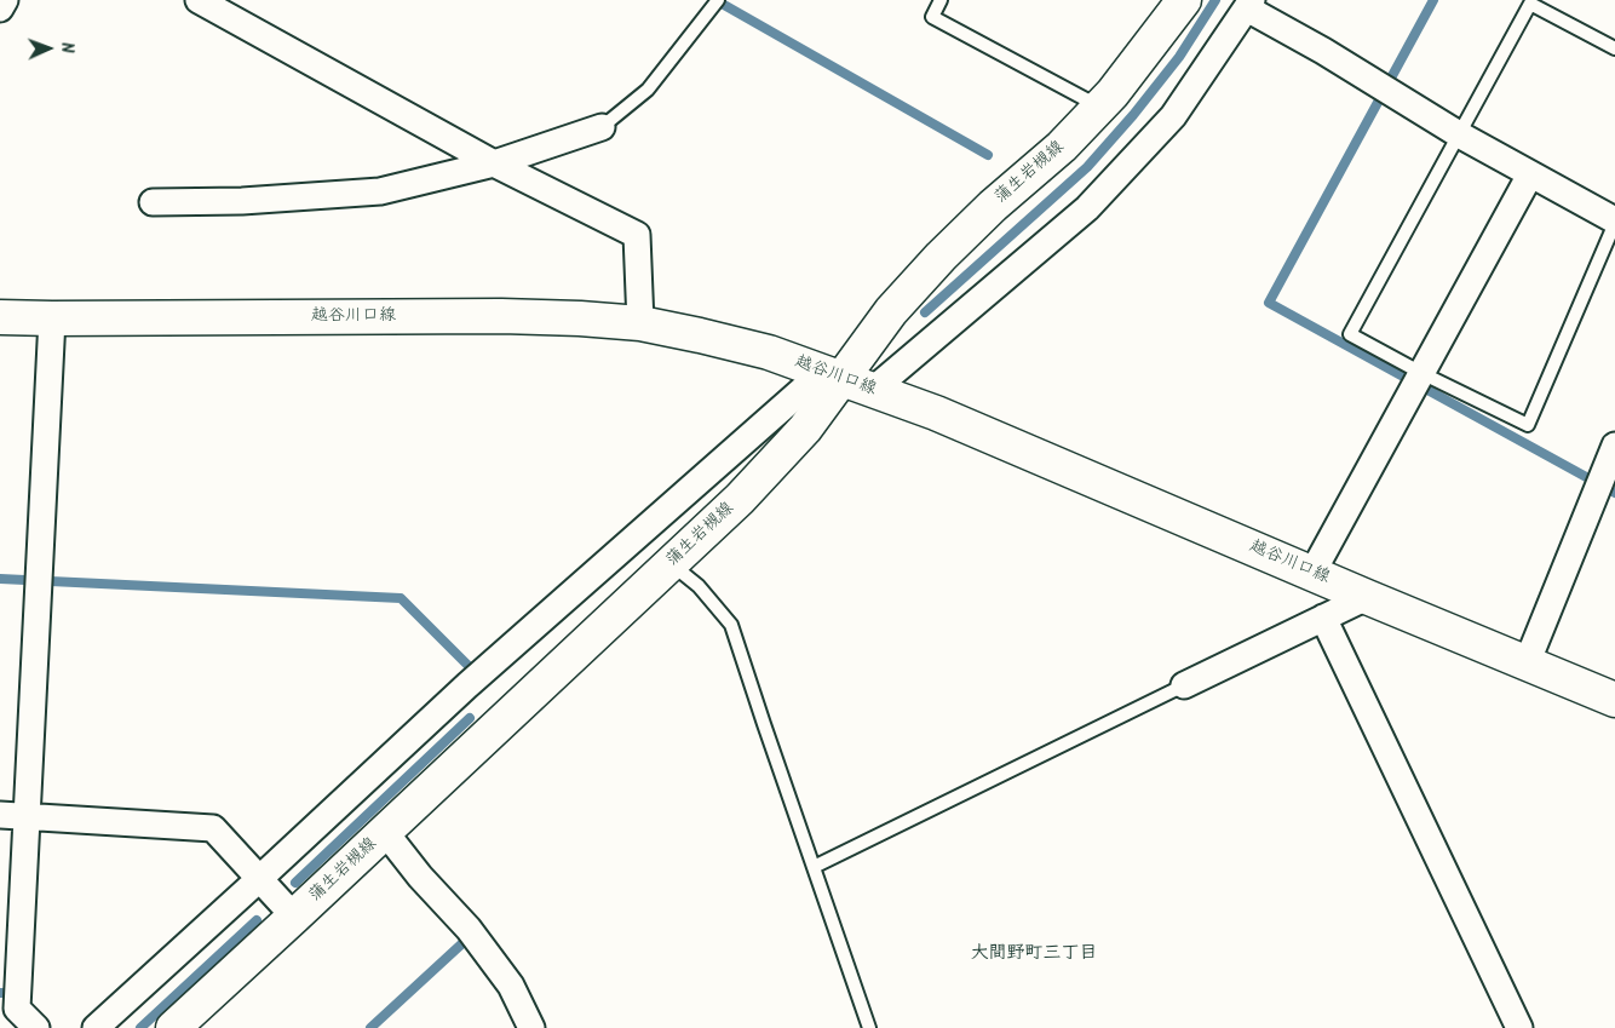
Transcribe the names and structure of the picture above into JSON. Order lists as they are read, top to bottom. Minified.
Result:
{"streets":{"main road":["蒲生岩槻線","越谷川口線"]},"crossings":[["蒲生岩槻線","越谷川口線"]],"districts":["大間野町三丁目"],"north":"right"}
